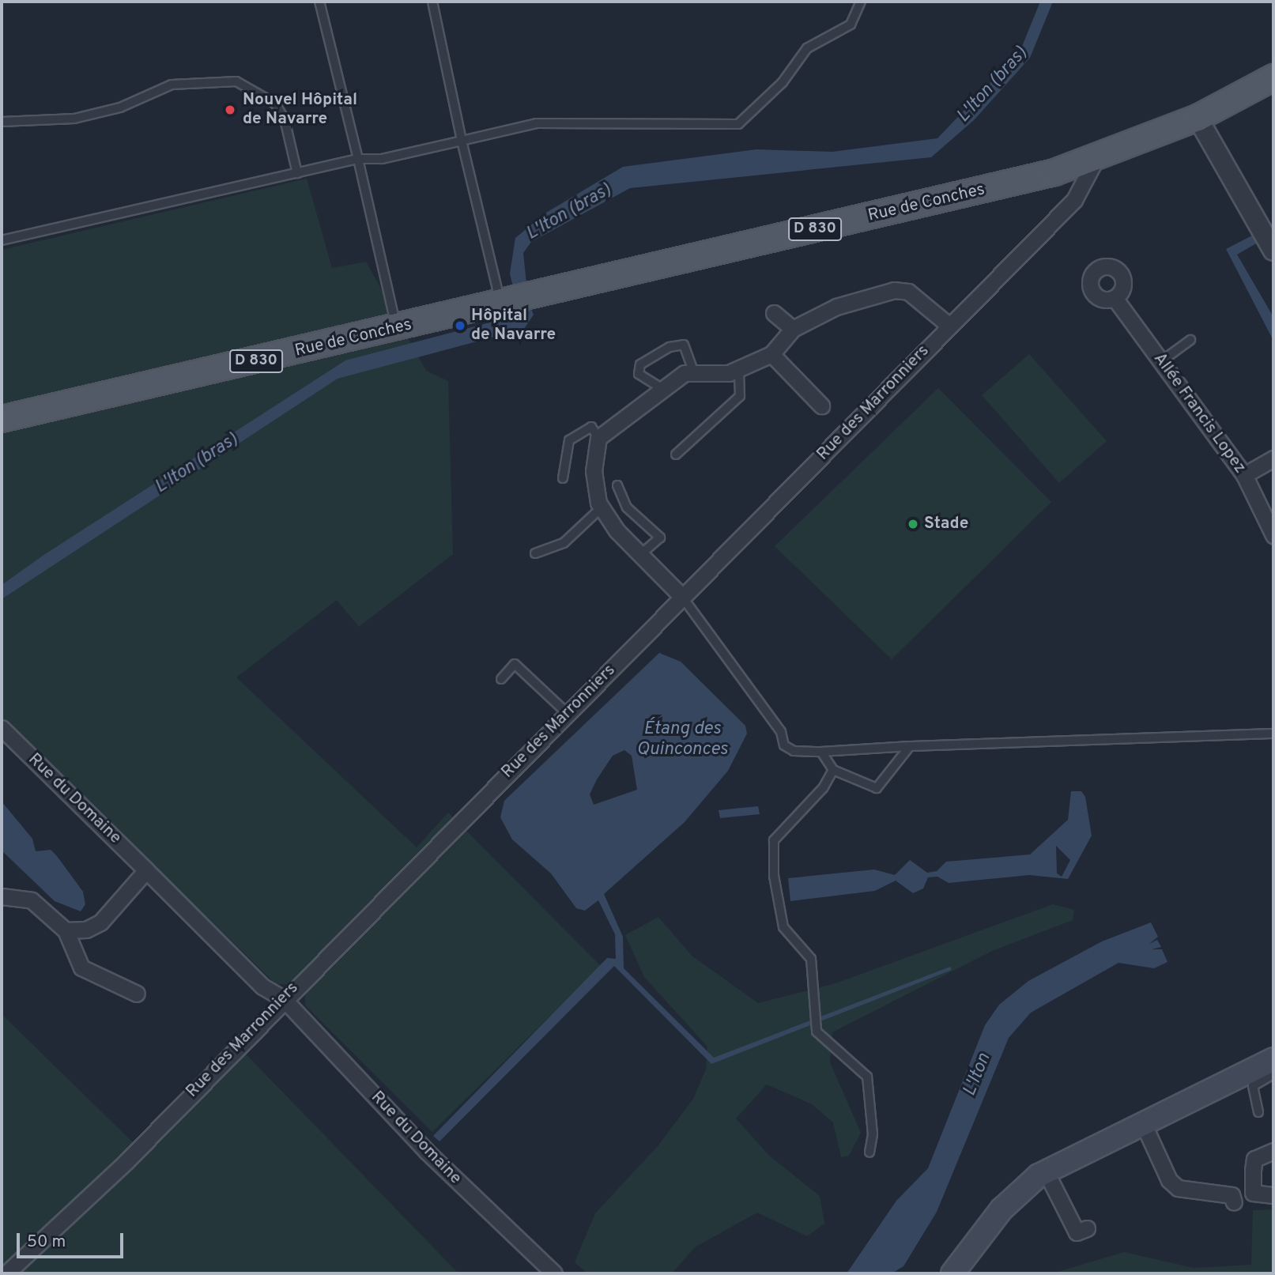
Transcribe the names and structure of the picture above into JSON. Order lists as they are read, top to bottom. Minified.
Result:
{"streets":{"main road":["Rue de Conches","D 830"],"street":["Rue des Marronniers","Allée Francis Lopez","Rue du Domaine"]},"crossings":[["Rue de Conches","Rue des Marronniers"],["Rue des Marronniers","Rue du Domaine"]],"water":["L'Iton (bras)","Étang des Quinconces","L'Iton"],"places":["Nouvel Hôpital de Navarre","Hôpital de Navarre","Stade"],"scale_bar":"50 m"}
